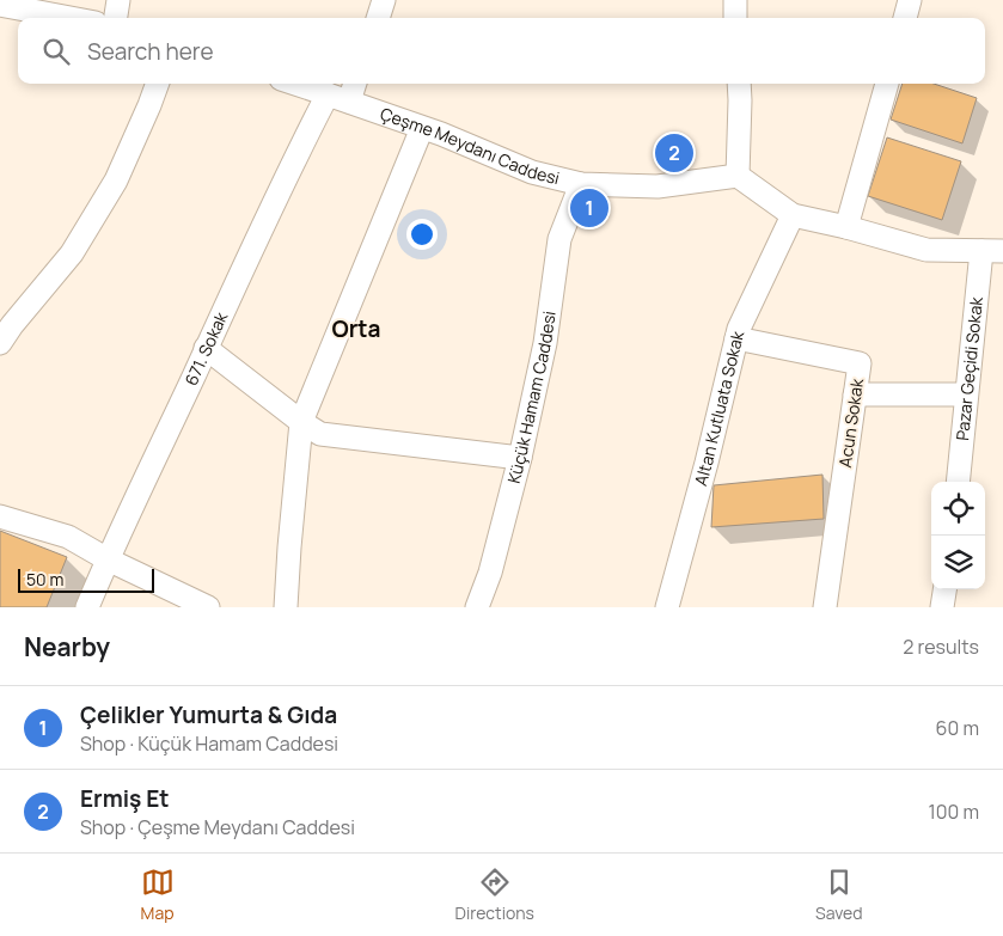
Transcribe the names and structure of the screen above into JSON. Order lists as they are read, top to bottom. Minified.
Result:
{"streets":{"street":["Çeşme Meydanı Caddesi","671. Sokak","Pazar Geçidi Sokak","Küçük Hamam Caddesi","Altan Kutluata Sokak","Acun Sokak"]},"crossings":[["Çeşme Meydanı Caddesi","671. Sokak"],["Çeşme Meydanı Caddesi","Küçük Hamam Caddesi"],["Altan Kutluata Sokak","Acun Sokak"]],"districts":["Orta"],"scale_bar":"50 m","page":{"search":"Search here","pins":["2","1"],"scale":"50 m","heading":["Nearby","2 results"],"list":[{"mark":"1","name":"Çelikler Yumurta & Gıda","note":"Shop · Küçük Hamam Caddesi","value":"60 m"},{"mark":"2","name":"Ermiş Et","note":"Shop · Çeşme Meydanı Caddesi","value":"100 m"}],"nav":["Map","Directions","Saved"]}}
